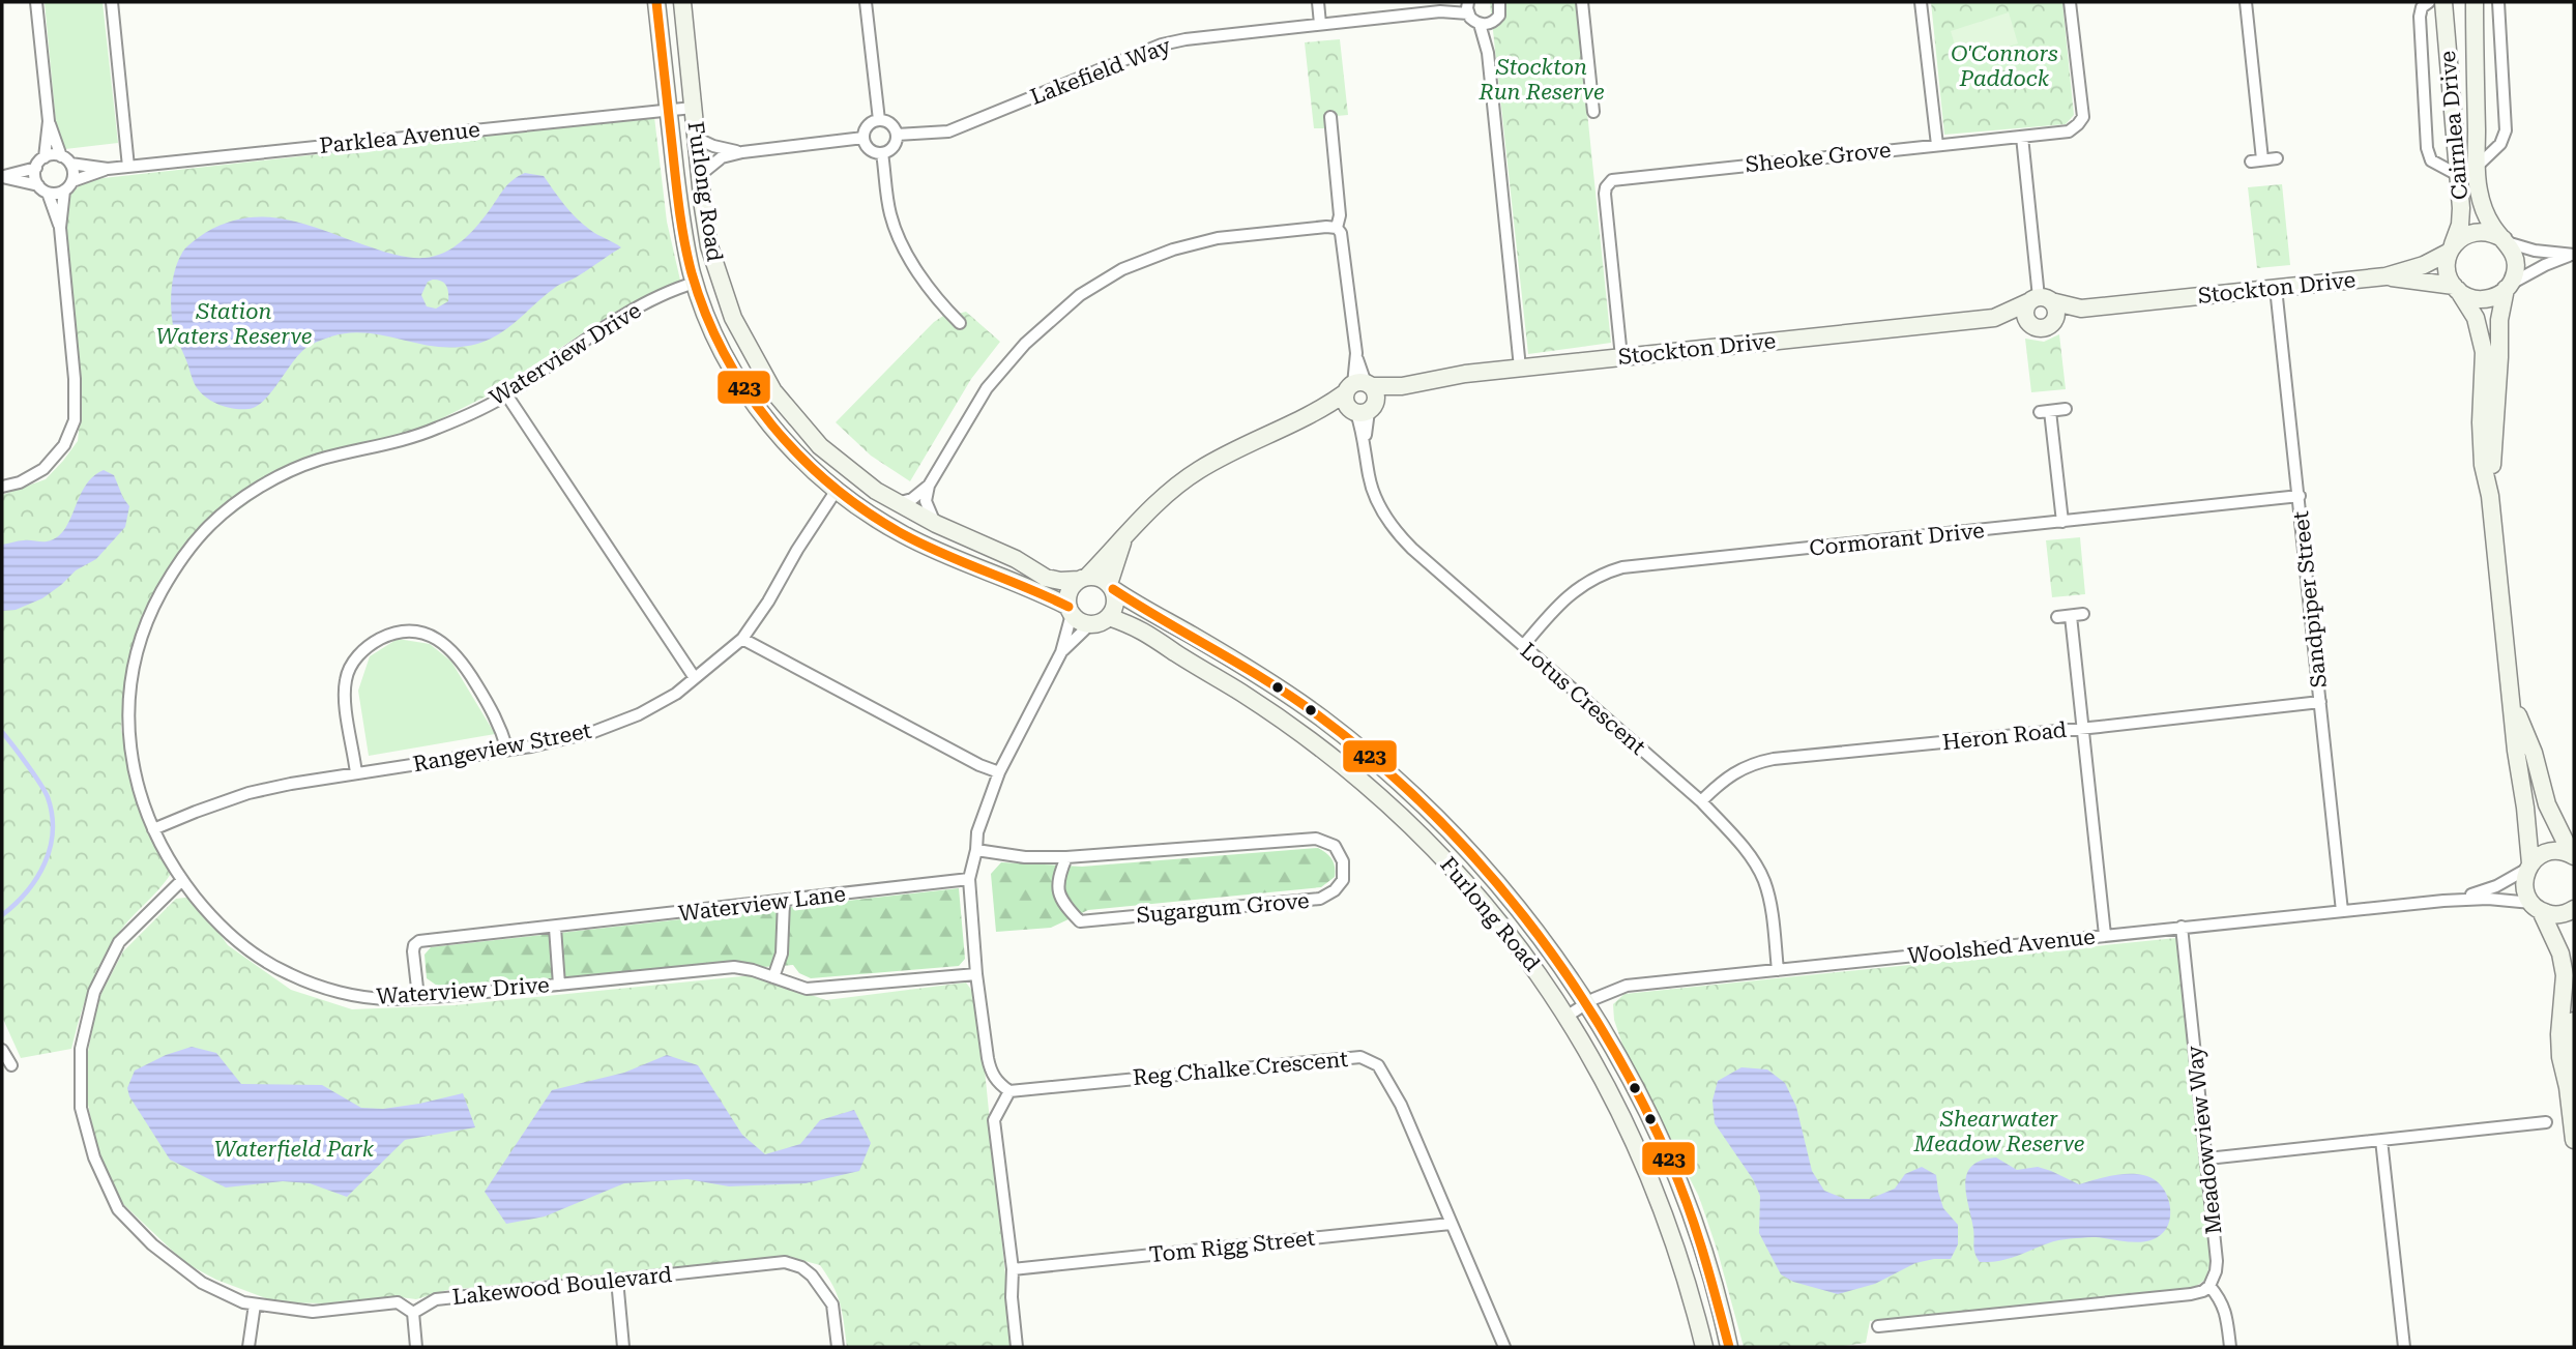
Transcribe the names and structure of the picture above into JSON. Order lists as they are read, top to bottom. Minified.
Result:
{"streets":{"street":["Lakefield Way","Cairnlea Drive","Parklea Avenue","Sheoke Grove","Furlong Road","Stockton Drive","Waterview Drive","Cormorant Drive","Sandpiper Street","Lotus Crescent","Heron Road","Rangeview Street","Waterview Lane","Sugargum Grove","Woolshed Avenue","Reg Chalke Crescent","Meadowview Way","Tom Rigg Street","Lakewood Boulevard"]},"crossings":[["Cairnlea Drive","Stockton Drive"],["Parklea Avenue","Furlong Road"],["Sheoke Grove","Stockton Drive"],["Furlong Road","Stockton Drive"],["Furlong Road","Waterview Drive"],["Furlong Road","Rangeview Street"],["Furlong Road","Woolshed Avenue"],["Stockton Drive","Sandpiper Street"],["Stockton Drive","Lotus Crescent"],["Waterview Drive","Rangeview Street"],["Waterview Drive","Waterview Lane"],["Cormorant Drive","Sandpiper Street"],["Cormorant Drive","Lotus Crescent"],["Sandpiper Street","Heron Road"],["Sandpiper Street","Woolshed Avenue"],["Lotus Crescent","Heron Road"],["Lotus Crescent","Woolshed Avenue"],["Woolshed Avenue","Meadowview Way"],["Reg Chalke Crescent","Tom Rigg Street"]],"parks":["O'Connors Paddock","Stockton Run Reserve","Station Waters Reserve","Shearwater Meadow Reserve","Waterfield Park"],"lines":["transit line 423"]}
